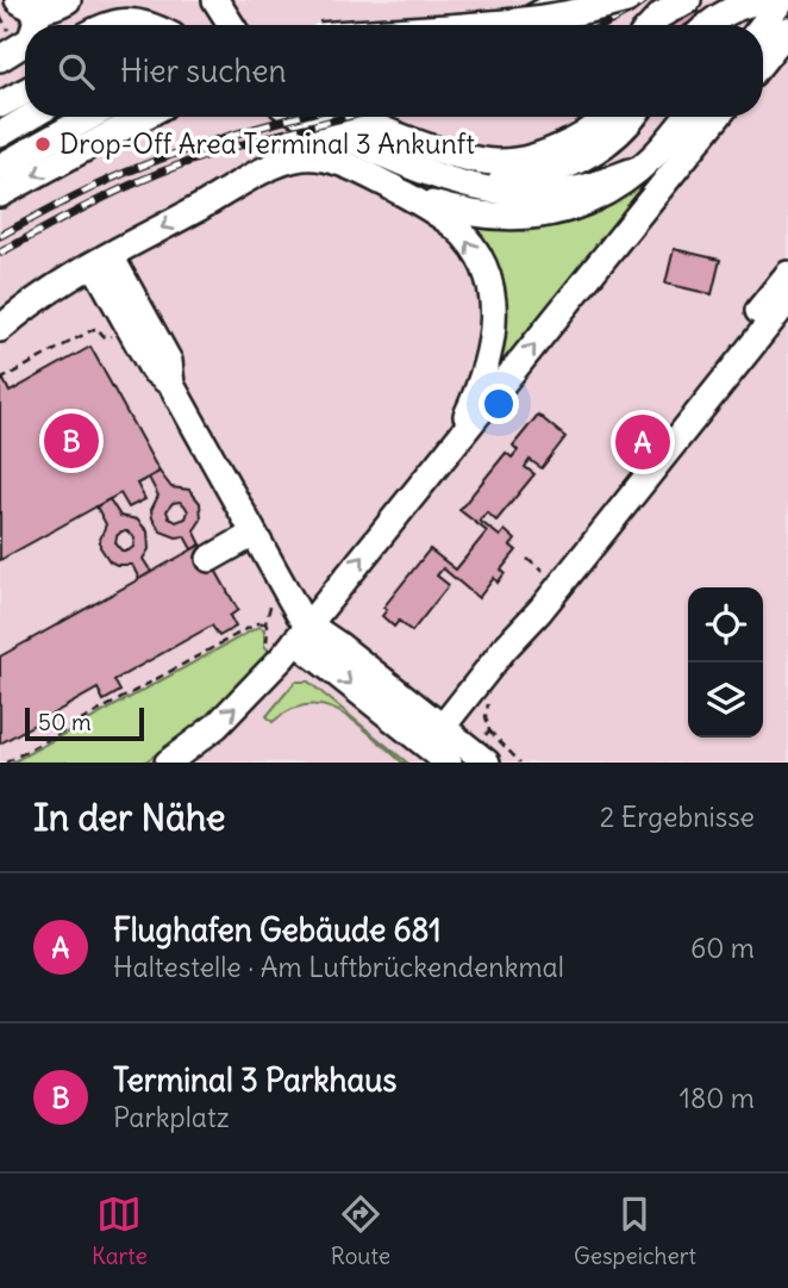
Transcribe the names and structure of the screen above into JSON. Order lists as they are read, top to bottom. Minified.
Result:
{"places":["Drop-Off Area Terminal 3 Ankunft"],"scale_bar":"50 m","page":{"search":"Hier suchen","pins":["B","A"],"scale":"50 m","heading":["In der Nähe","2 Ergebnisse"],"list":[{"mark":"A","name":"Flughafen Gebäude 681","note":"Haltestelle · Am Luftbrückendenkmal","value":"60 m"},{"mark":"B","name":"Terminal 3 Parkhaus","note":"Parkplatz","value":"180 m"}],"nav":["Karte","Route","Gespeichert"]}}
